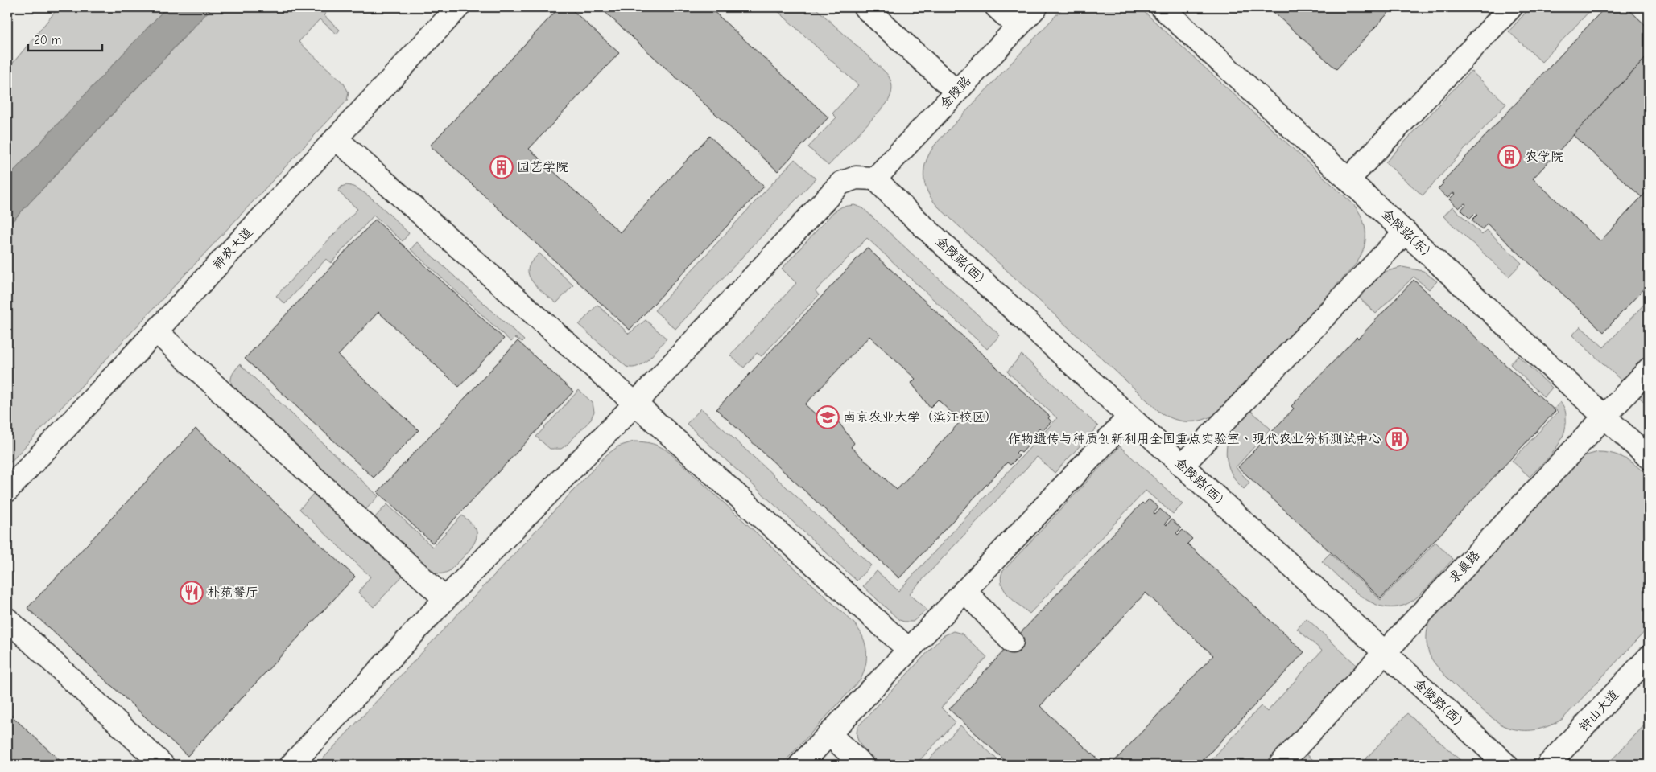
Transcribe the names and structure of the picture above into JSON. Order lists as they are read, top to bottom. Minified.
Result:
{"streets":{"street":["金陵路","金陵路(东)","神农大道","金陵路(西)","求真路","钟山大道"]},"crossings":[["金陵路","金陵路(西)"],["金陵路(东)","求真路"],["金陵路(西)","求真路"]],"places":{"building":["农学院","园艺学院","作物遗传与种质创新利用全国重点实验室、现代农业分析测试中心"],"school or university":["南京农业大学（滨江校区）"],"restaurant":["朴苑餐厅"]},"scale_bar":"20 m"}
